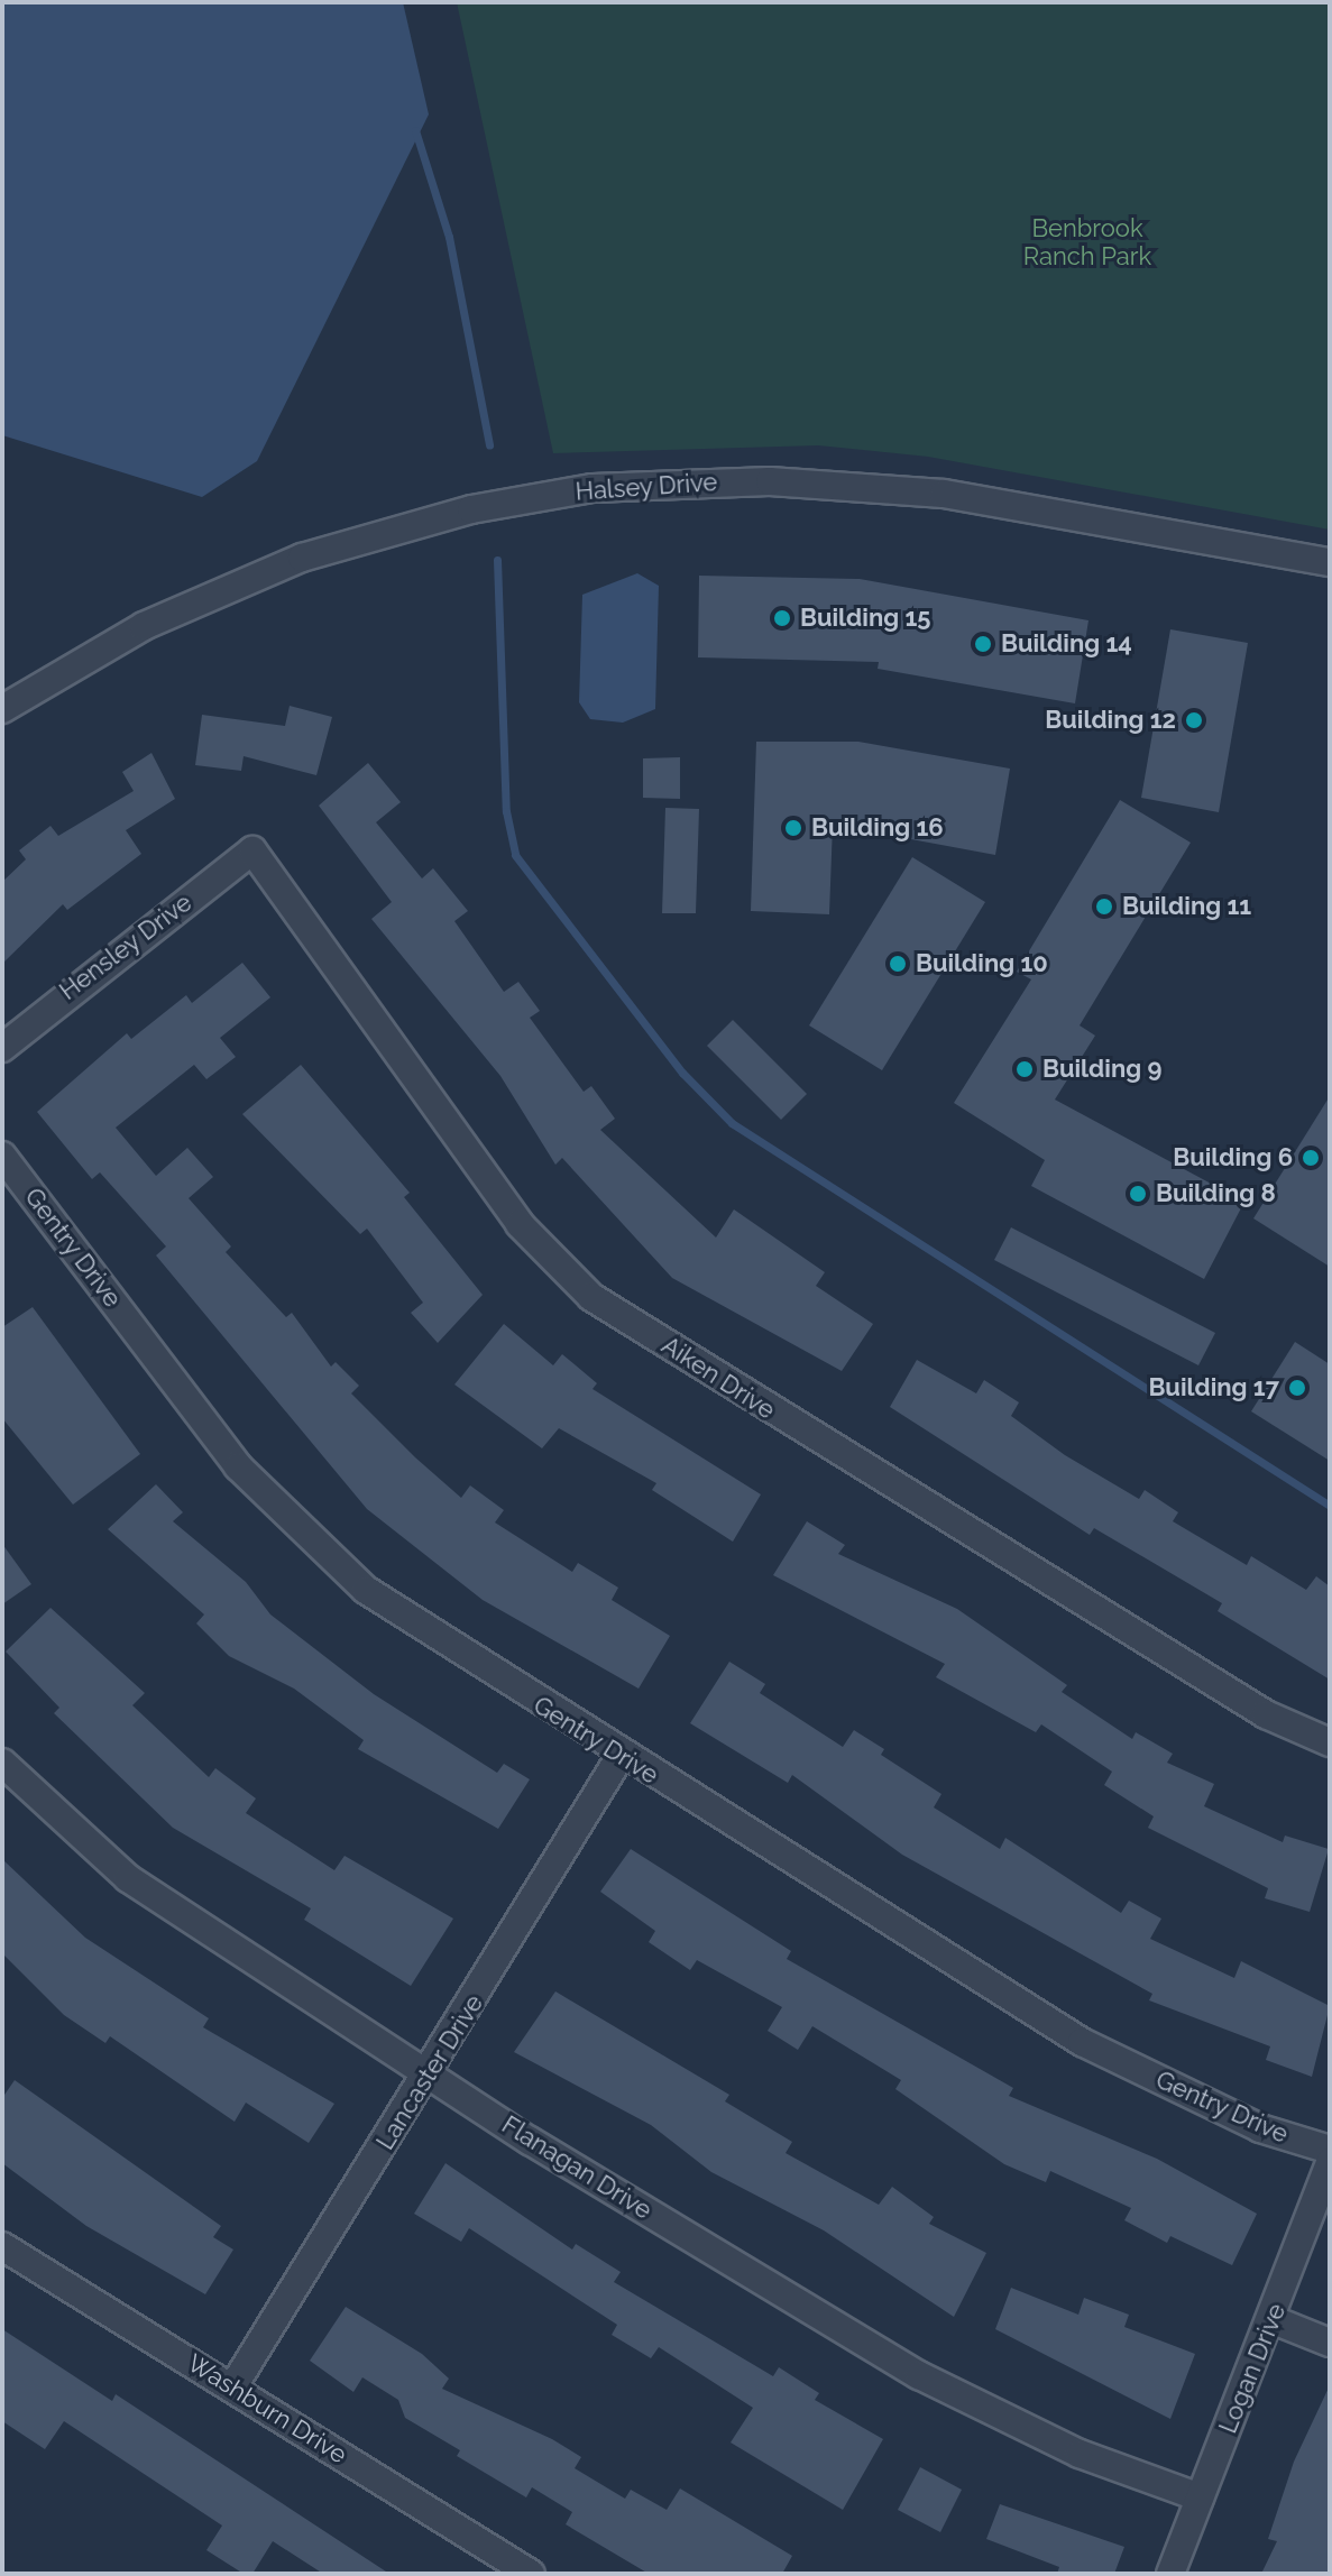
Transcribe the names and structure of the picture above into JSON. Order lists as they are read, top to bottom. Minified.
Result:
{"streets":{"street":["Halsey Drive","Hensley Drive","Gentry Drive","Aiken Drive","Lancaster Drive","Flanagan Drive","Logan Drive","Washburn Drive"]},"crossings":[["Hensley Drive","Aiken Drive"],["Gentry Drive","Lancaster Drive"],["Lancaster Drive","Flanagan Drive"],["Lancaster Drive","Washburn Drive"],["Flanagan Drive","Logan Drive"]],"parks":["Benbrook Ranch Park"],"places":["Building 15","Building 14","Building 12","Building 16","Building 11","Building 10","Building 9","Building 6","Building 8","Building 17"]}
